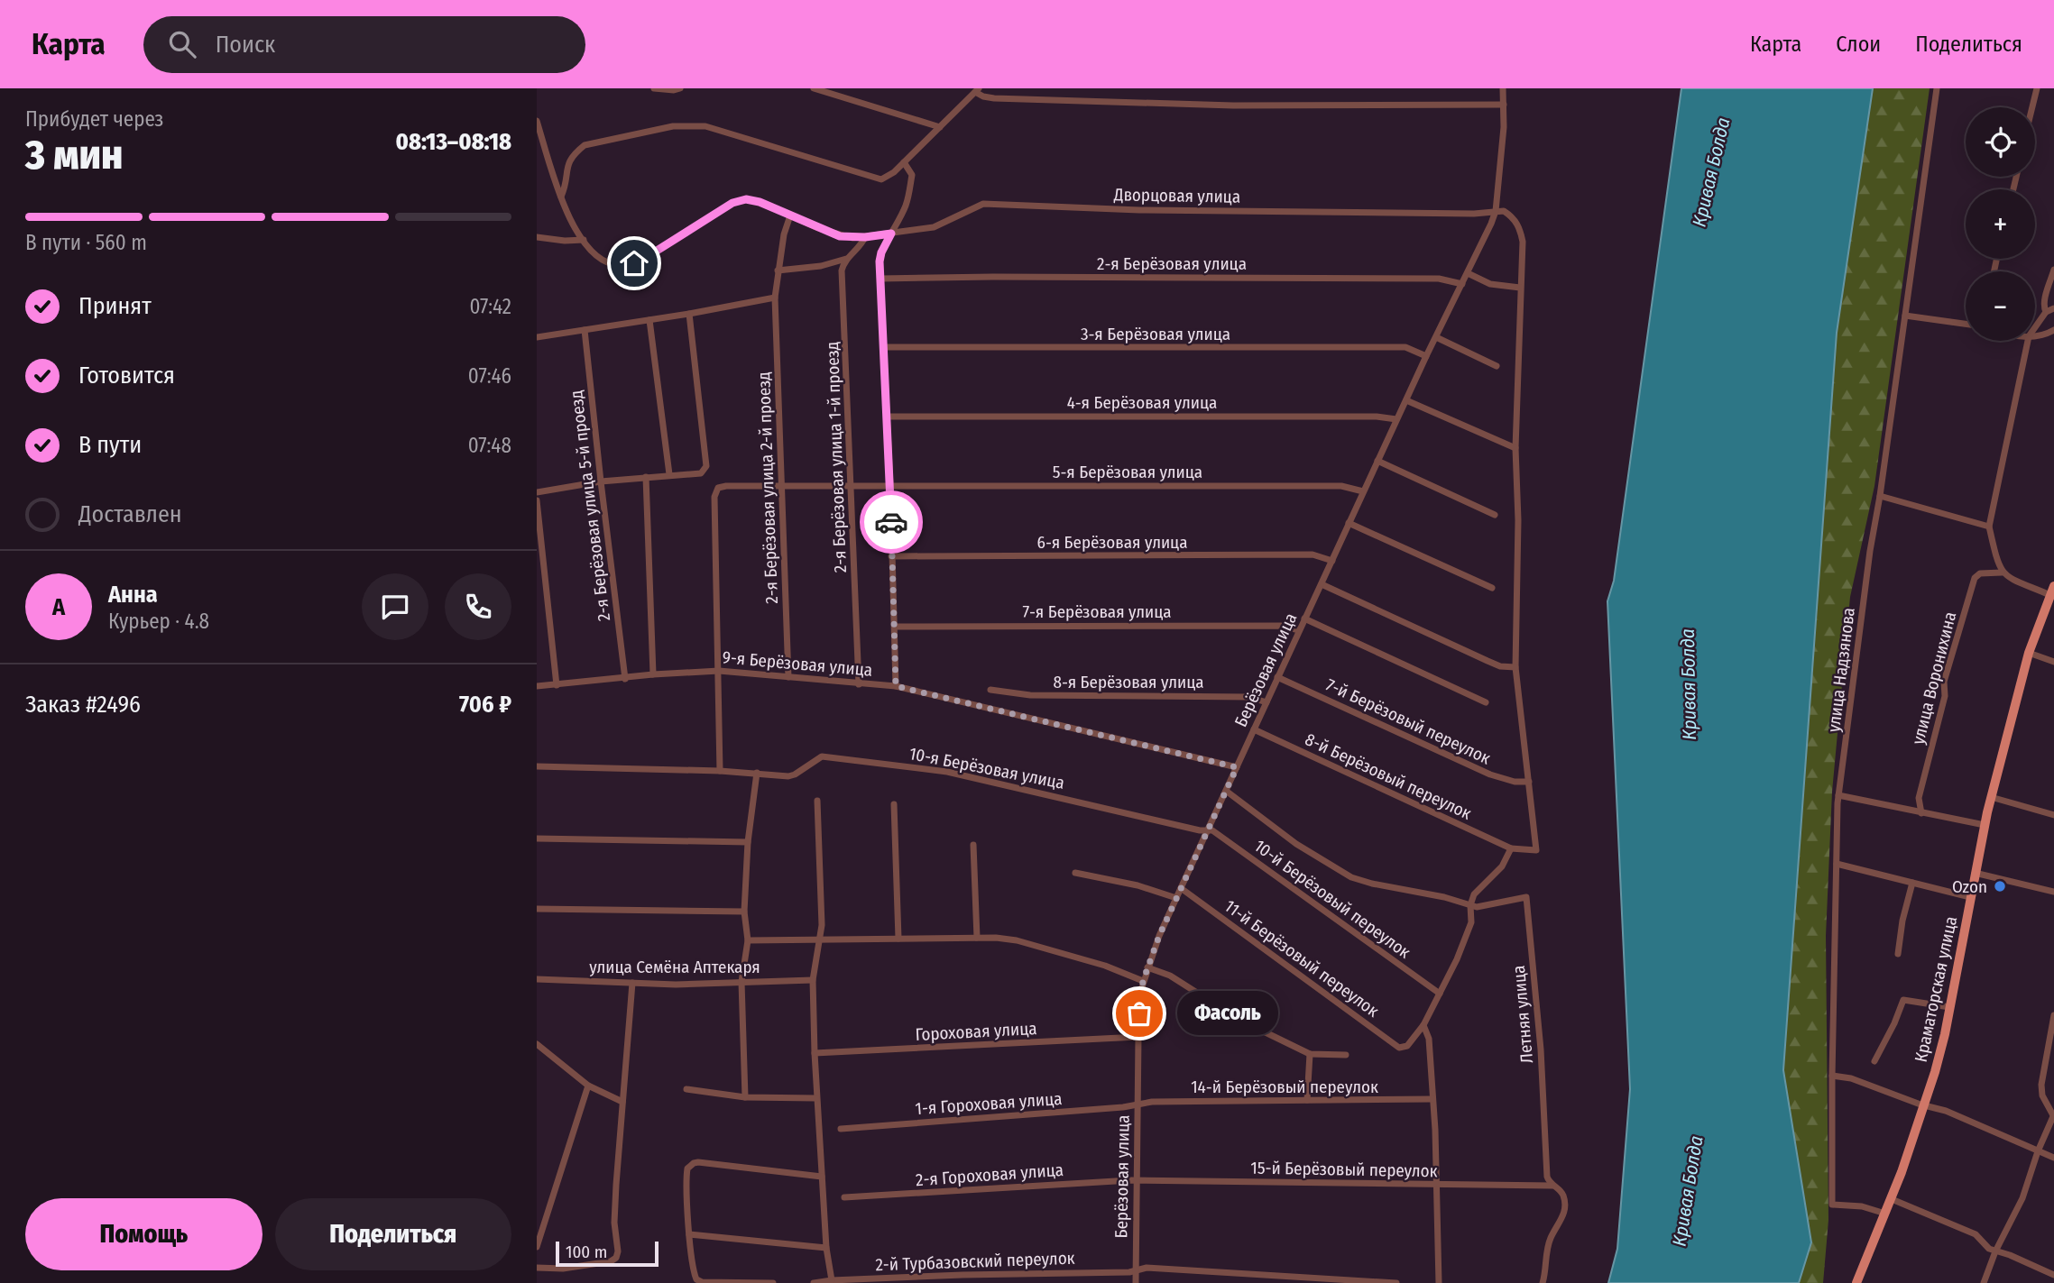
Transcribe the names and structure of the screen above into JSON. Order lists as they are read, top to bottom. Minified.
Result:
{"streets":{"main road":["Краматорская улица"],"street":["Дворцовая улица","2-я Берёзовая улица","3-я Берёзовая улица","4-я Берёзовая улица","2-я Берёзовая улица 1-й проезд","5-я Берёзовая улица","2-я Берёзовая улица 2-й проезд","2-я Берёзовая улица 5-й проезд","6-я Берёзовая улица","7-я Берёзовая улица","9-я Берёзовая улица","Берёзовая улица","улица Надзянова","улица Воронихина","8-я Берёзовая улица","7-й Берёзовый переулок","10-я Берёзовая улица","8-й Берёзовый переулок","10-й Берёзовый переулок","11-й Берёзовый переулок","улица Семёна Аптекаря","Летняя улица","Гороховая улица","14-й Берёзовый переулок","1-я Гороховая улица","15-й Берёзовый переулок","2-я Гороховая улица","2-й Турбазовский переулок"]},"crossings":[["Дворцовая улица","2-я Берёзовая улица 2-й проезд"],["Дворцовая улица","Берёзовая улица"],["2-я Берёзовая улица","Берёзовая улица"],["3-я Берёзовая улица","Берёзовая улица"],["4-я Берёзовая улица","Берёзовая улица"],["2-я Берёзовая улица 1-й проезд","5-я Берёзовая улица"],["2-я Берёзовая улица 1-й проезд","9-я Берёзовая улица"],["5-я Берёзовая улица","2-я Берёзовая улица 2-й проезд"],["5-я Берёзовая улица","9-я Берёзовая улица"],["5-я Берёзовая улица","Берёзовая улица"],["2-я Берёзовая улица 2-й проезд","9-я Берёзовая улица"],["2-я Берёзовая улица 5-й проезд","9-я Берёзовая улица"],["6-я Берёзовая улица","Берёзовая улица"],["7-я Берёзовая улица","Берёзовая улица"],["9-я Берёзовая улица","Берёзовая улица"],["Берёзовая улица","8-я Берёзовая улица"],["Берёзовая улица","7-й Берёзовый переулок"],["Берёзовая улица","10-я Берёзовая улица"],["Берёзовая улица","8-й Берёзовый переулок"],["Берёзовая улица","10-й Берёзовый переулок"],["Берёзовая улица","11-й Берёзовый переулок"],["Берёзовая улица","Гороховая улица"],["Берёзовая улица","14-й Берёзовый переулок"],["Берёзовая улица","1-я Гороховая улица"],["Берёзовая улица","15-й Берёзовый переулок"],["Берёзовая улица","2-я Гороховая улица"],["Берёзовая улица","2-й Турбазовский переулок"],["улица Надзянова","Краматорская улица"],["10-я Берёзовая улица","10-й Берёзовый переулок"],["Летняя улица","15-й Берёзовый переулок"],["14-й Берёзовый переулок","1-я Гороховая улица"],["15-й Берёзовый переулок","2-я Гороховая улица"]],"water":["Кривая Болда"],"places":["Ozon","Фасоль"],"scale_bar":"100 m","page":{"header":"Карта","search":"Поиск","nav":["Карта","Слои","Поделиться"],"heading":["3 мин","Прибудет через","08:13–08:18"],"panel":["Анна","Курьер · 4.8","Заказ #2496","706 ₽"],"map_buttons":["+","−"],"bar":"В пути · 560 m","list":[["Принят","07:42"],["Готовится","07:46"],["В пути","07:48"],"Доставлен"],"round":"А","bubble":"Фасоль","buttons":["Помощь","Поделиться"],"scale":"100 m"}}
